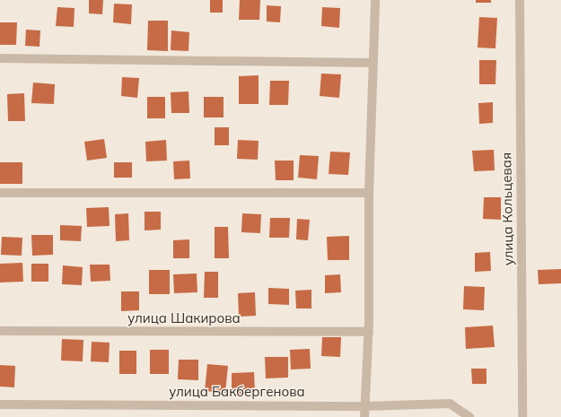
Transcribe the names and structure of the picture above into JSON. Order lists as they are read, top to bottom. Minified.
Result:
{"streets":{"street":["улица Кольцевая","улица Шакирова","улица Бакбергенова"]}}
